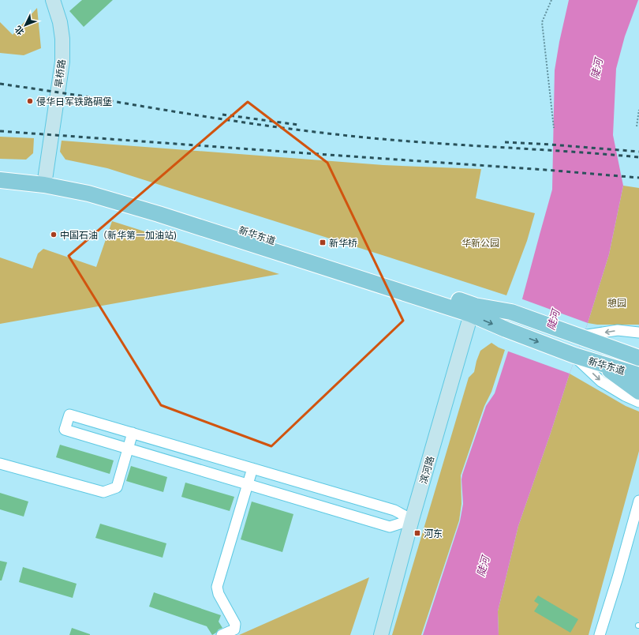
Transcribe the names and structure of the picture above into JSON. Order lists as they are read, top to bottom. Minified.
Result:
{"streets":{"main road":["旱桥路","新华东道","滨河路"]},"crossings":[["旱桥路","新华东道"],["新华东道","滨河路"]],"water":["陡河"],"parks":["华新公园","憩园"],"places":{"other":["侵华日军铁路碉堡","中国石油（新华第一加油站)"],"transit":["新华桥","河东"]},"north":"bottom left"}
